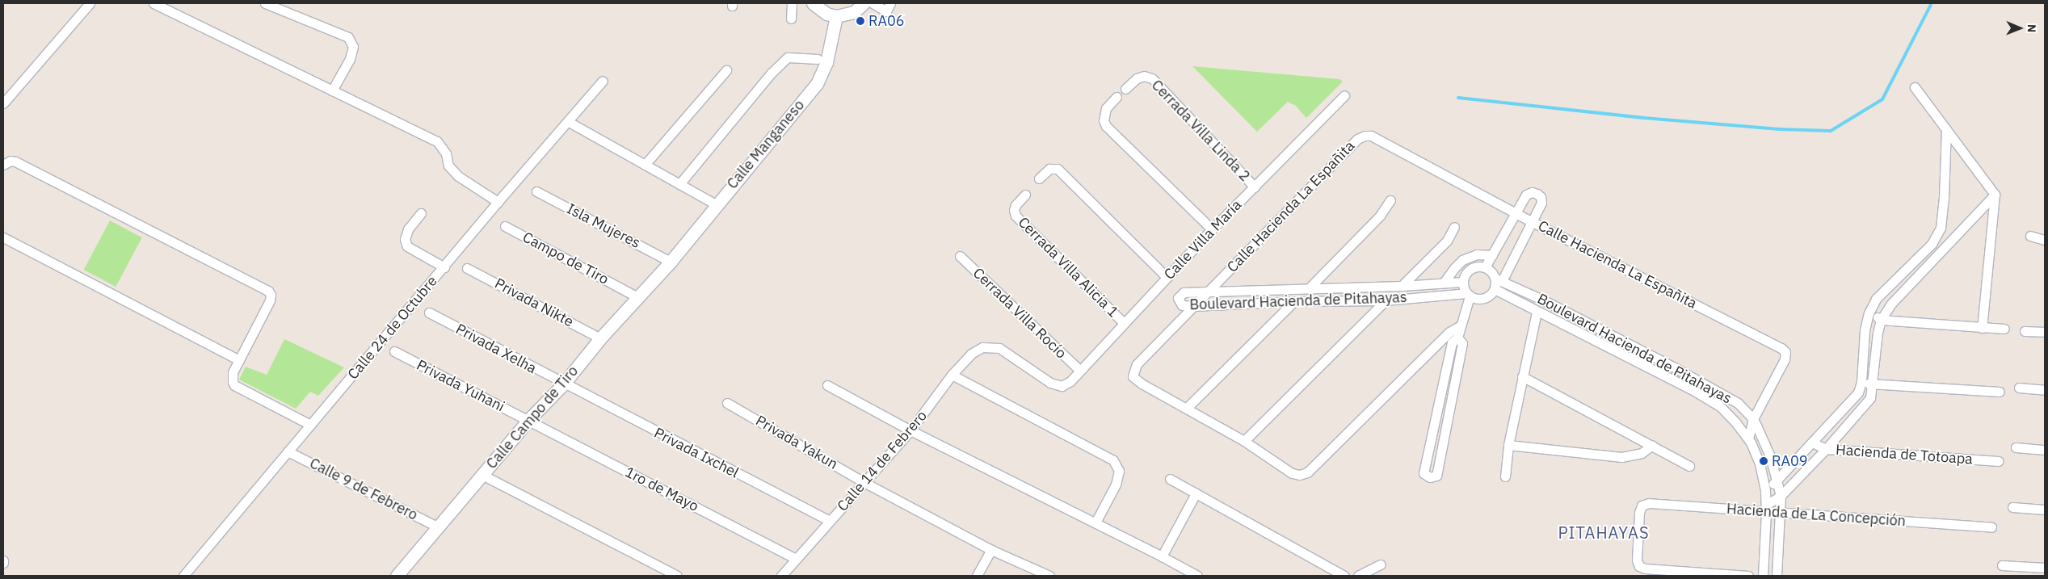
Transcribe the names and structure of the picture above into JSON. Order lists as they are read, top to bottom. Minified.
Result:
{"streets":{"street":["Cerrada Villa Linda 2","Calle Manganeso","Calle Hacienda La Españita","Isla Mujeres","Calle Villa María","Campo de Tiro","Cerrada Villa Alicia 1","Boulevard Hacienda de Pitahayas","Privada Nikte","Cerrada Villa Rocío","Calle 24 de Octubre","Privada Xelha","Privada Yuhani","Calle Campo de Tiro","Privada Yakun","Privada Ixchel","Hacienda de Totoapa","Calle 14 de Febrero","Calle 9 de Febrero","1ro de Mayo","Hacienda de La Concepción"]},"crossings":[["Cerrada Villa Linda 2","Calle Villa María"],["Calle Manganeso","Isla Mujeres"],["Calle Manganeso","Calle Campo de Tiro"],["Calle Hacienda La Españita","Boulevard Hacienda de Pitahayas"],["Isla Mujeres","Calle Campo de Tiro"],["Calle Villa María","Cerrada Villa Alicia 1"],["Calle Villa María","Cerrada Villa Rocío"],["Calle Villa María","Calle 14 de Febrero"],["Campo de Tiro","Calle Campo de Tiro"],["Boulevard Hacienda de Pitahayas","Hacienda de La Concepción"],["Privada Nikte","Calle Campo de Tiro"],["Calle 24 de Octubre","Calle 9 de Febrero"],["Privada Xelha","Calle Campo de Tiro"],["Privada Xelha","Privada Ixchel"],["Privada Yuhani","Calle Campo de Tiro"],["Privada Yuhani","1ro de Mayo"],["Calle Campo de Tiro","Privada Ixchel"],["Calle Campo de Tiro","Calle 9 de Febrero"],["Calle Campo de Tiro","1ro de Mayo"],["Privada Yakun","Calle 14 de Febrero"],["Privada Ixchel","Calle 14 de Febrero"],["Calle 14 de Febrero","1ro de Mayo"]],"districts":["PITAHAYAS"],"places":["RA06","RA09"],"north":"right"}
